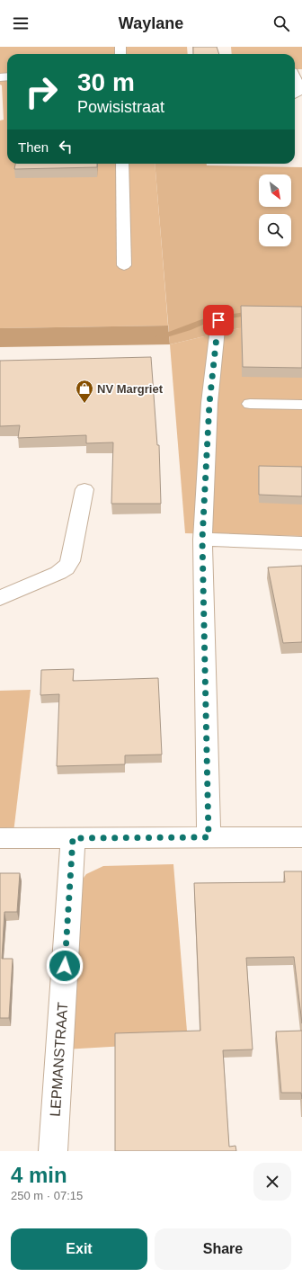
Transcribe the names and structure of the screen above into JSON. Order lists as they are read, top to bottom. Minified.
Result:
{"streets":{"street":["LEPMANSTRAAT"]},"places":{"shop":["NV Margriet"]},"north":"bottom right","page":{"header":"Waylane","turn":["30 m","Powisistraat"],"then":"Then","heading":["4 min","250 m · 07:15"],"buttons":["Exit","Share"]}}
